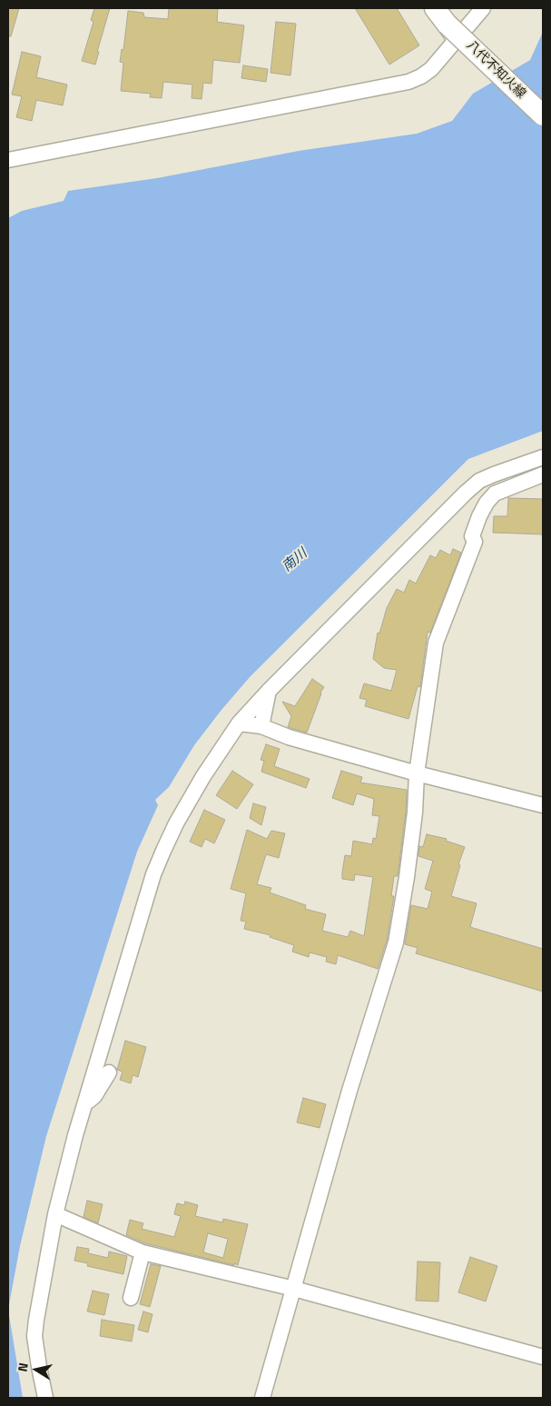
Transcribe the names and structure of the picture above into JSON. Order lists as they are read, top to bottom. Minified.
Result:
{"streets":{"main road":["八代不知火線"]},"water":["南川"],"north":"left"}
